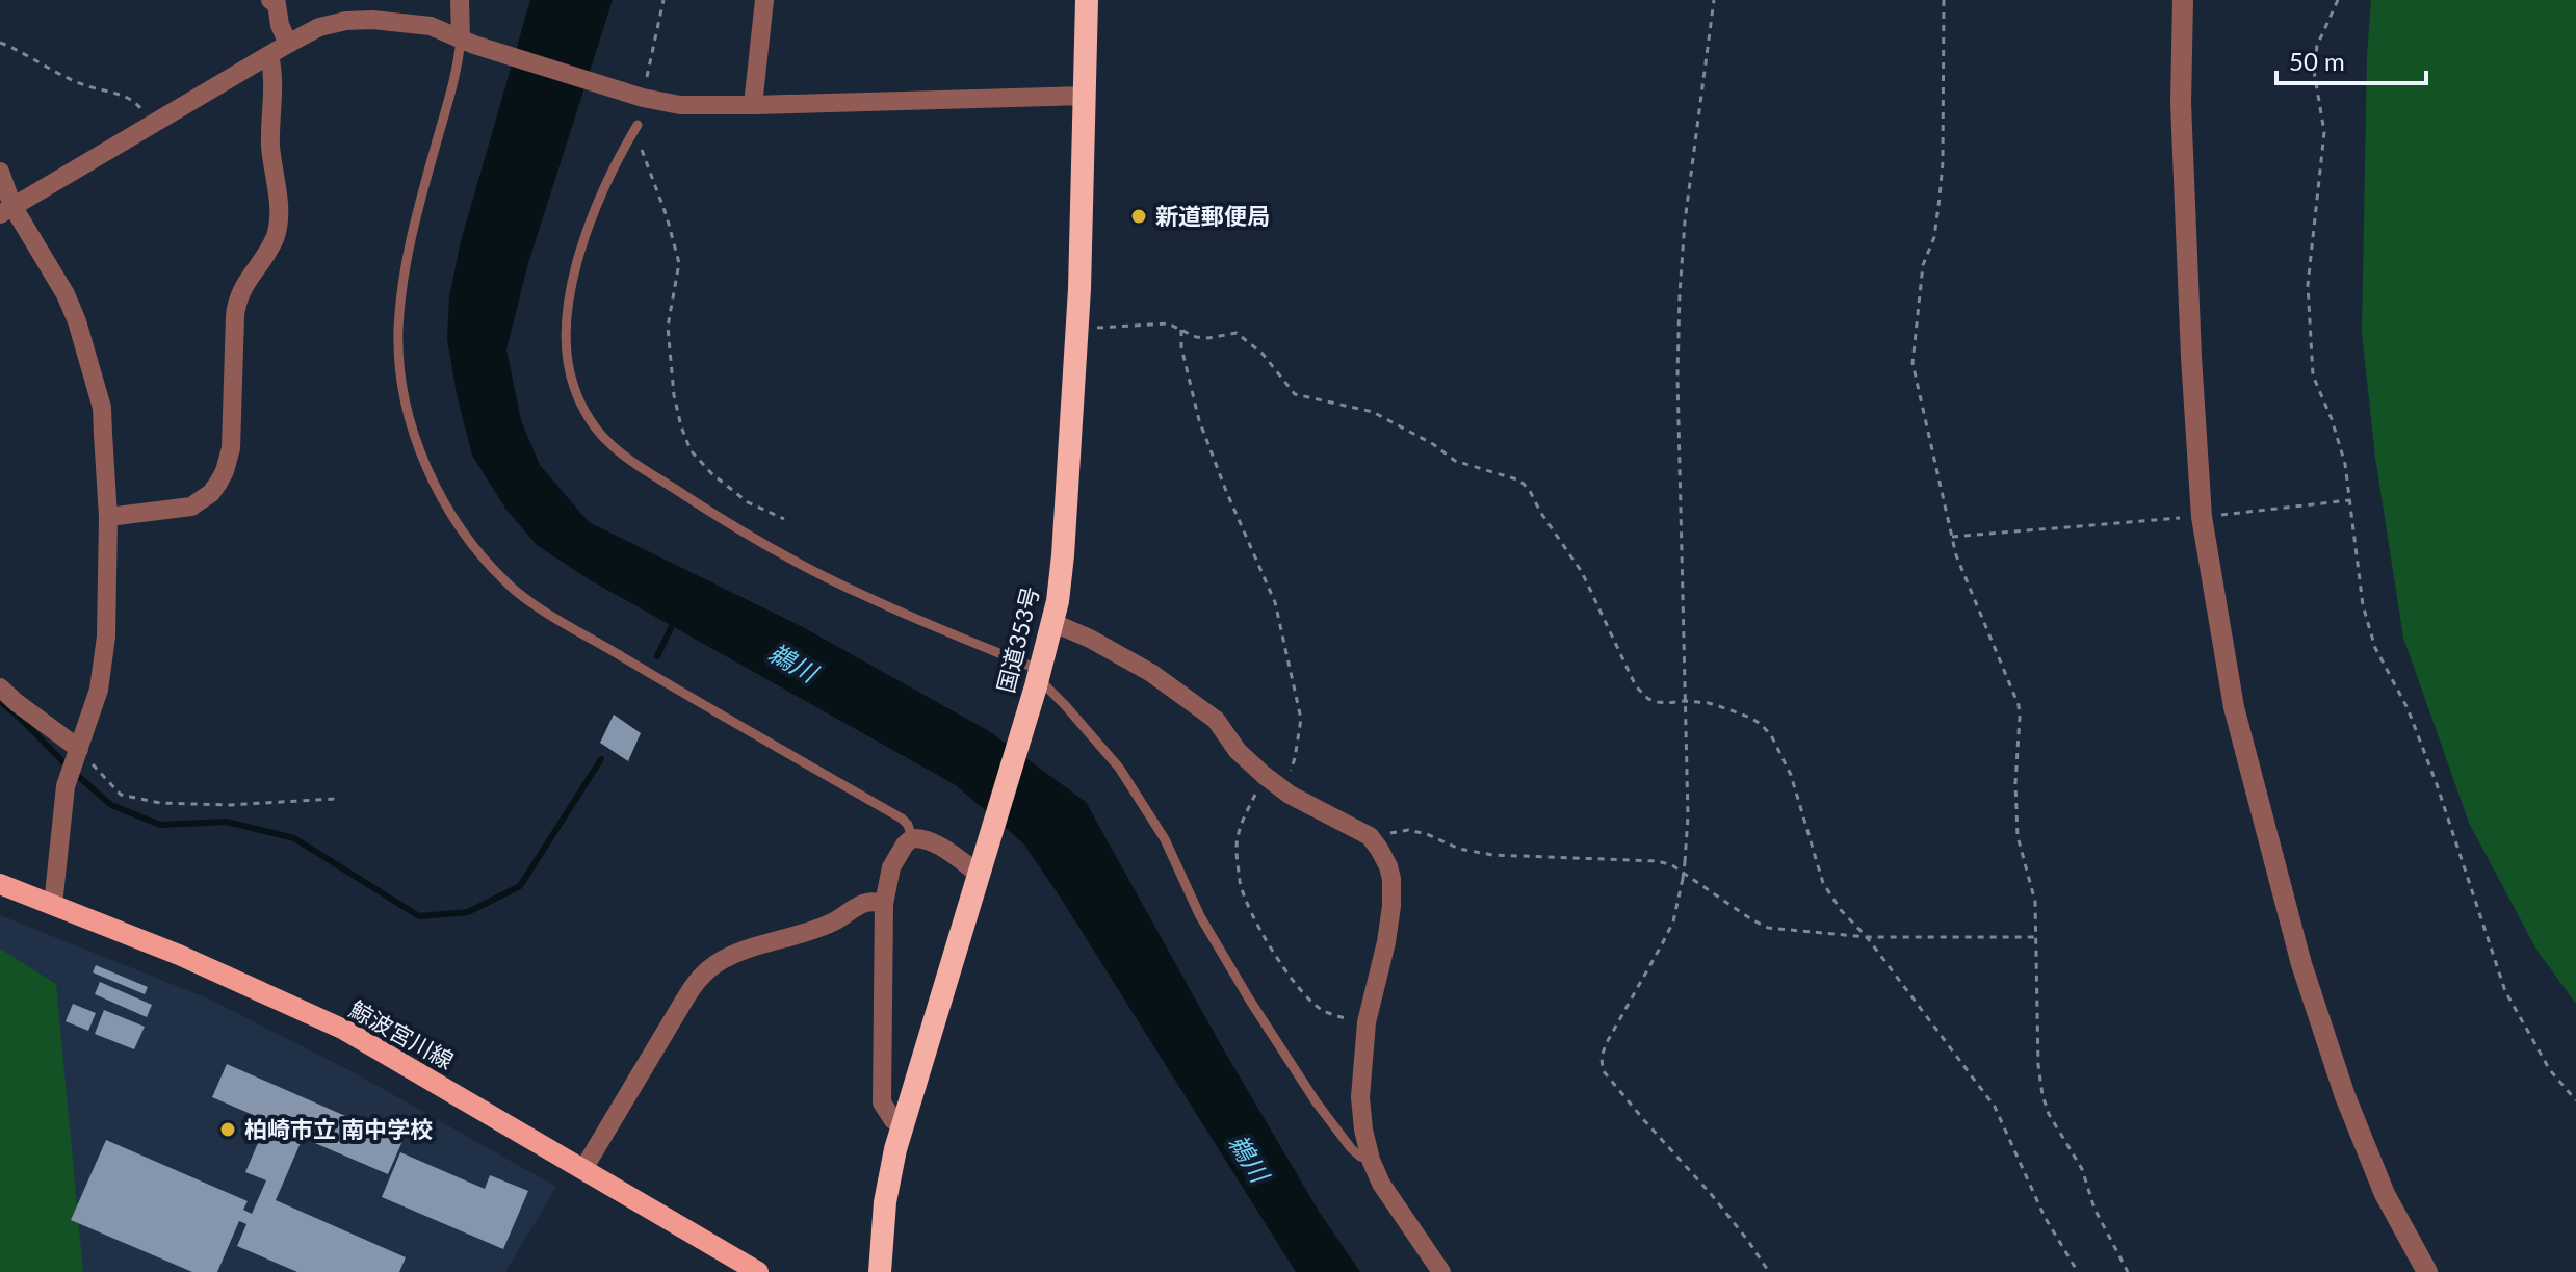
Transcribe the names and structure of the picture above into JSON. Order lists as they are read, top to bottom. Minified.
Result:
{"streets":{"highway":["国道353号"],"main road":["鯨波宮川線"]},"water":["鵜川"],"places":["新道郵便局","柏崎市立 南中学校"],"scale_bar":"50 m"}
